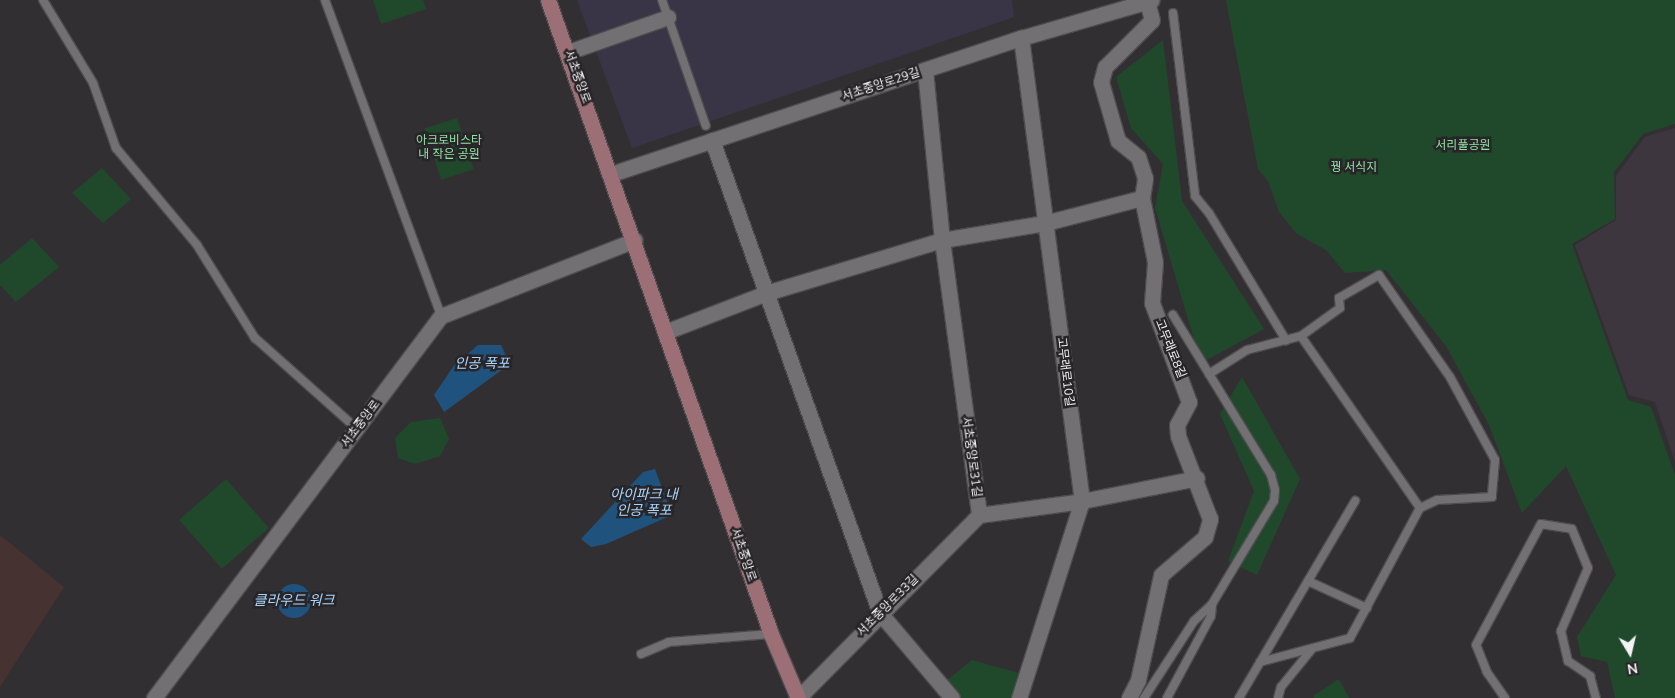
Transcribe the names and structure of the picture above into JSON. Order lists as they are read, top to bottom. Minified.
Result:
{"streets":{"main road":["서초중앙로"],"street":["서초중앙로29길","고무래로8길","고무래로10길","서초중앙로31길","서초중앙로33길"]},"crossings":[["서초중앙로","서초중앙로29길"],["서초중앙로","서초중앙로33길"],["서초중앙로29길","고무래로8길"],["서초중앙로29길","고무래로10길"],["서초중앙로29길","서초중앙로31길"],["고무래로8길","서초중앙로31길"],["고무래로10길","서초중앙로31길"],["서초중앙로31길","서초중앙로33길"]],"water":["인공 폭포","아이파크 내 인공 폭포","클라우드 워크"],"parks":["아크로비스타 내 작은 공원","서리풀공원","꿩 서식지"],"north":"bottom"}
